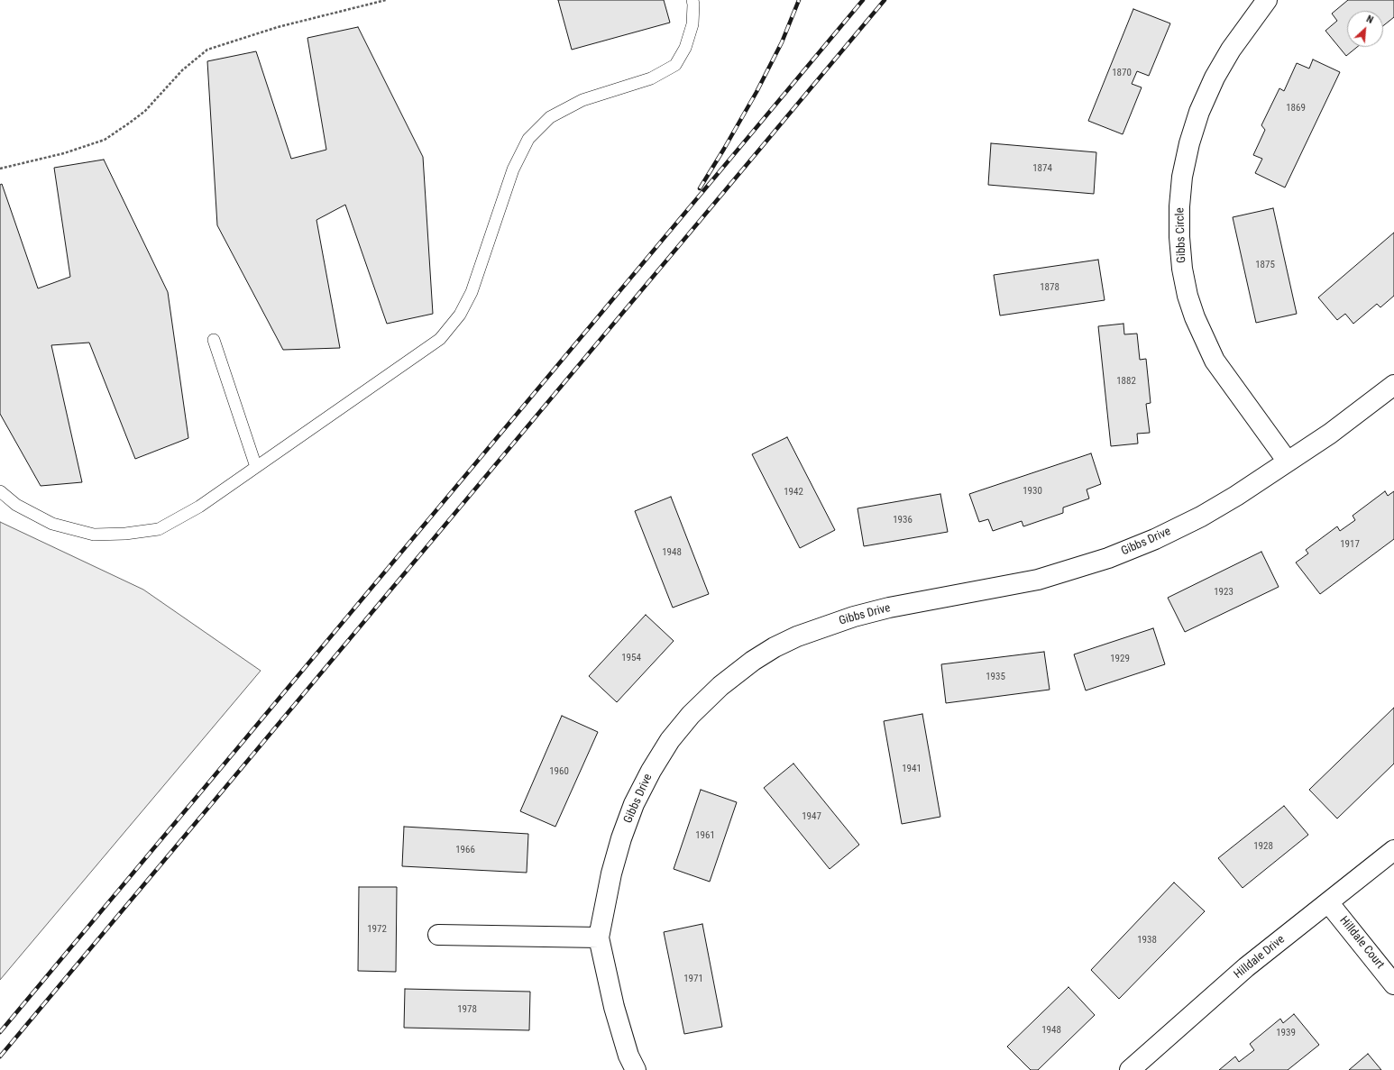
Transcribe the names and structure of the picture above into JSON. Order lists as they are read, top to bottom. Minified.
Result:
{"streets":{"street":["Gibbs Circle","Gibbs Drive","Hilldale Court","Hilldale Drive"]},"crossings":[["Gibbs Circle","Gibbs Drive"],["Hilldale Court","Hilldale Drive"]],"house_numbers":["1870","1869","1874","1875","1878","1882","1930","1942","1936","1917","1948","1923","1954","1929","1935","1941","1960","1947","1961","1928","1966","1972","1938","1971","1978","1948","1939"],"north":"top right"}
